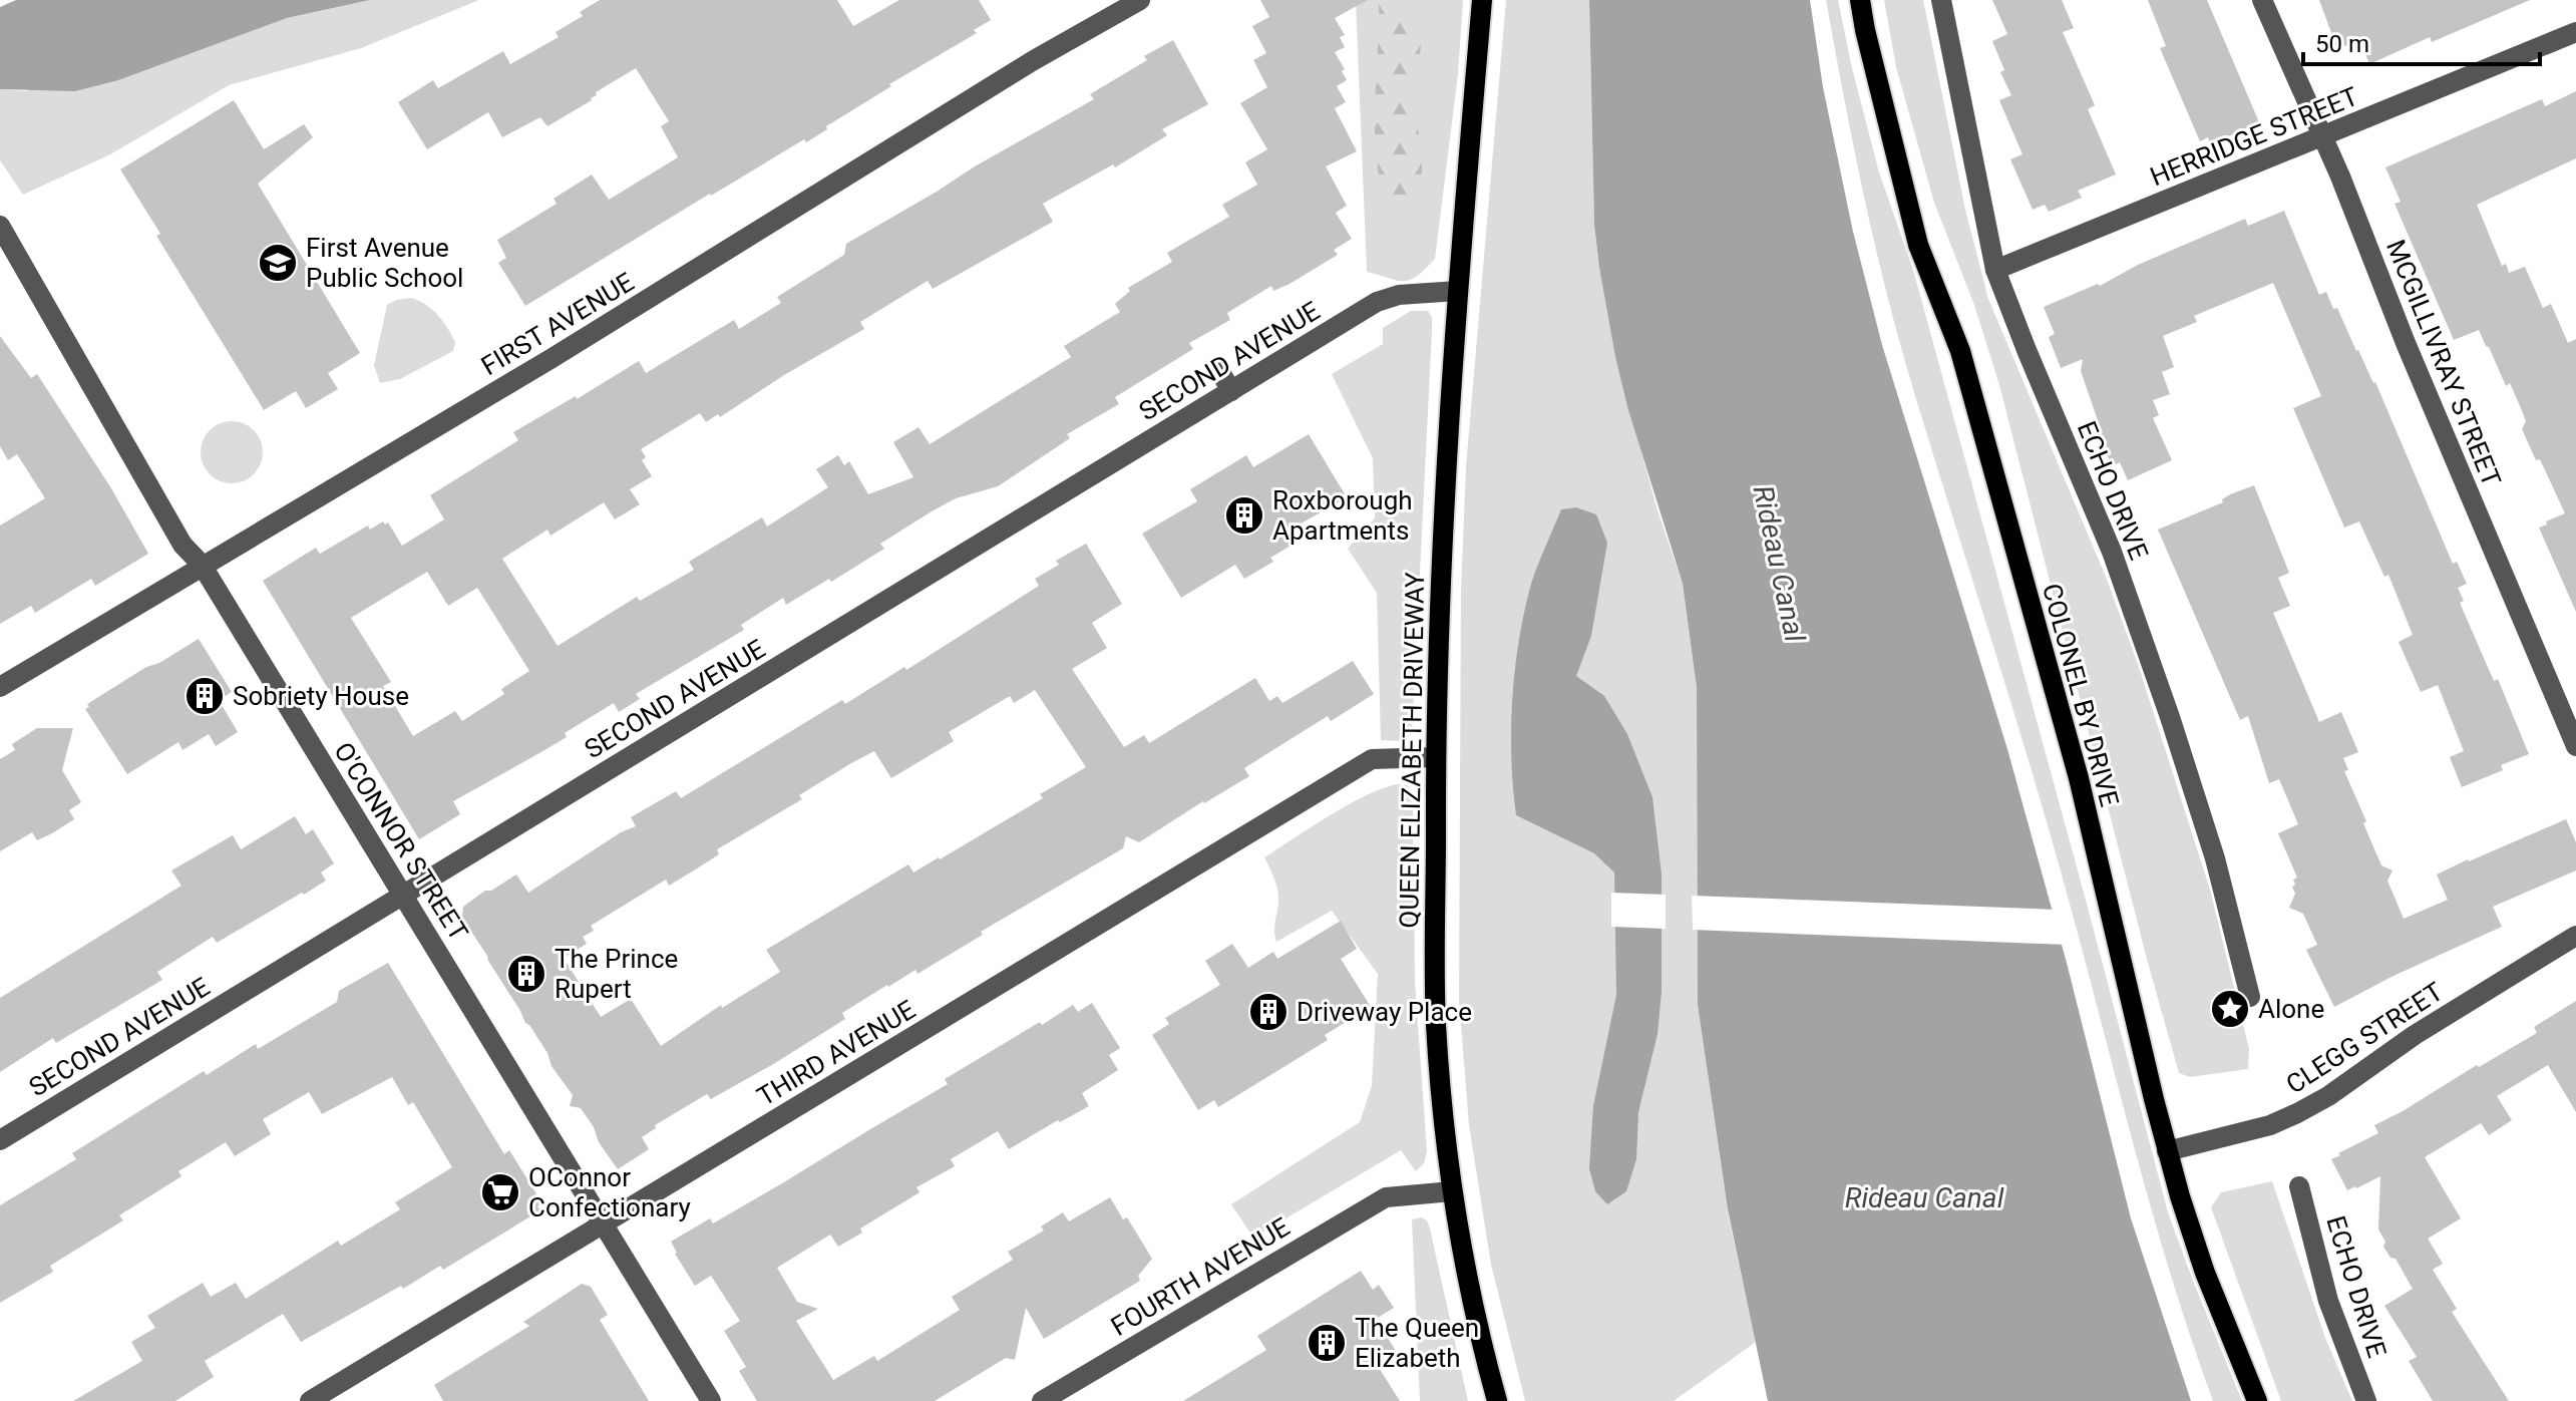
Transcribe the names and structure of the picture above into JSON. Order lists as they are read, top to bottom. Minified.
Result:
{"streets":{"main road":["COLONEL BY DRIVE","QUEEN ELIZABETH DRIVEWAY"],"street":["HERRIDGE STREET","FIRST AVENUE","SECOND AVENUE","MCGILLIVRAY STREET","ECHO DRIVE","O'CONNOR STREET","CLEGG STREET","THIRD AVENUE","FOURTH AVENUE"]},"crossings":[["HERRIDGE STREET","MCGILLIVRAY STREET"],["HERRIDGE STREET","ECHO DRIVE"],["FIRST AVENUE","O'CONNOR STREET"],["SECOND AVENUE","QUEEN ELIZABETH DRIVEWAY"],["SECOND AVENUE","O'CONNOR STREET"],["COLONEL BY DRIVE","CLEGG STREET"],["QUEEN ELIZABETH DRIVEWAY","THIRD AVENUE"],["QUEEN ELIZABETH DRIVEWAY","FOURTH AVENUE"],["O'CONNOR STREET","THIRD AVENUE"]],"water":["Rideau Canal"],"places":{"school or university":["First Avenue Public School"],"building":["Roxborough Apartments","Sobriety House","The Prince Rupert","Driveway Place","The Queen Elizabeth"],"place":["Alone"],"supermarket":["OConnor Confectionary"]},"scale_bar":"50 m"}
